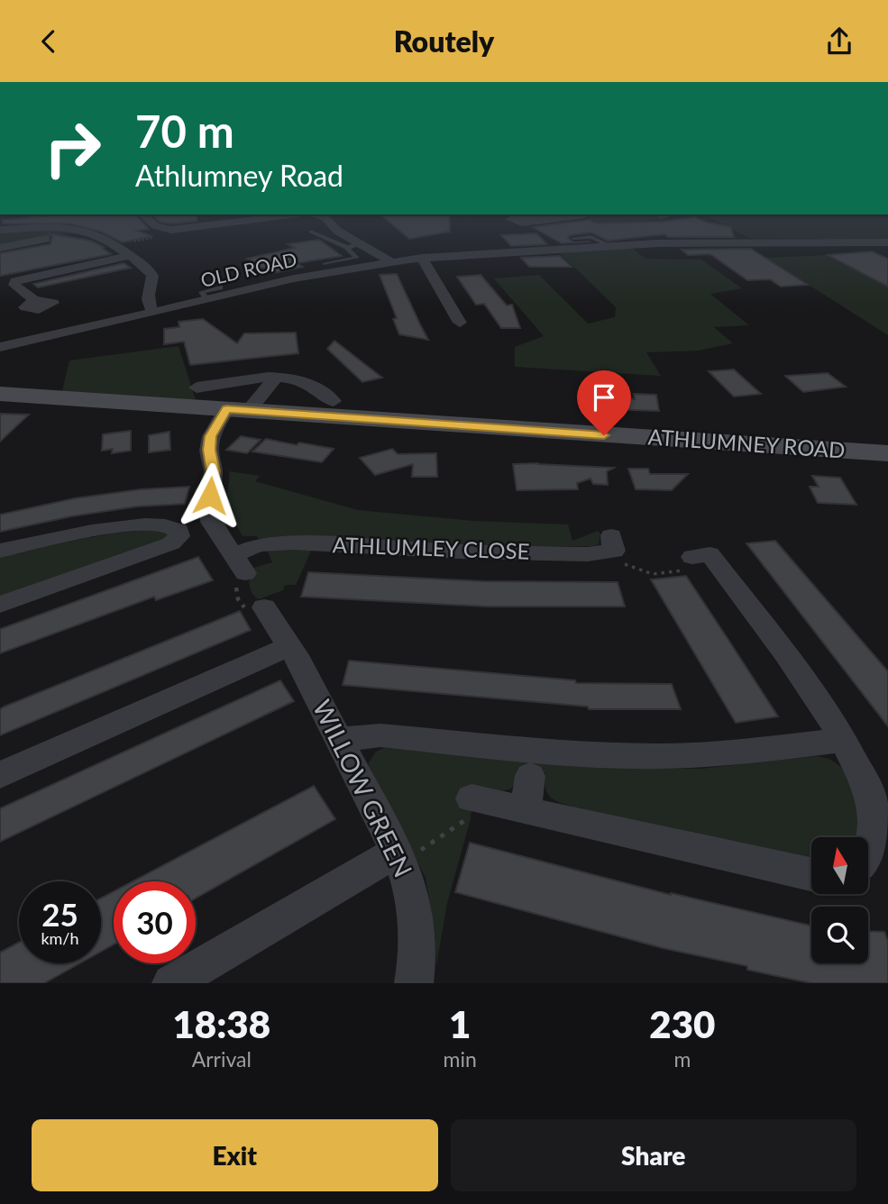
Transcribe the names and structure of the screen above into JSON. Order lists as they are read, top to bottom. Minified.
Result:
{"streets":{"main road":["ATHLUMNEY ROAD"],"street":["OLD ROAD","ATHLUMLEY CLOSE","WILLOW GREEN"]},"north":"top","page":{"header":"Routely","turn":["70 m","Athlumney Road"],"speed":"25 km/h","limit":"30","eta":["18:38","Arrival","1","min","230","m"],"buttons":["Exit","Share"]}}
